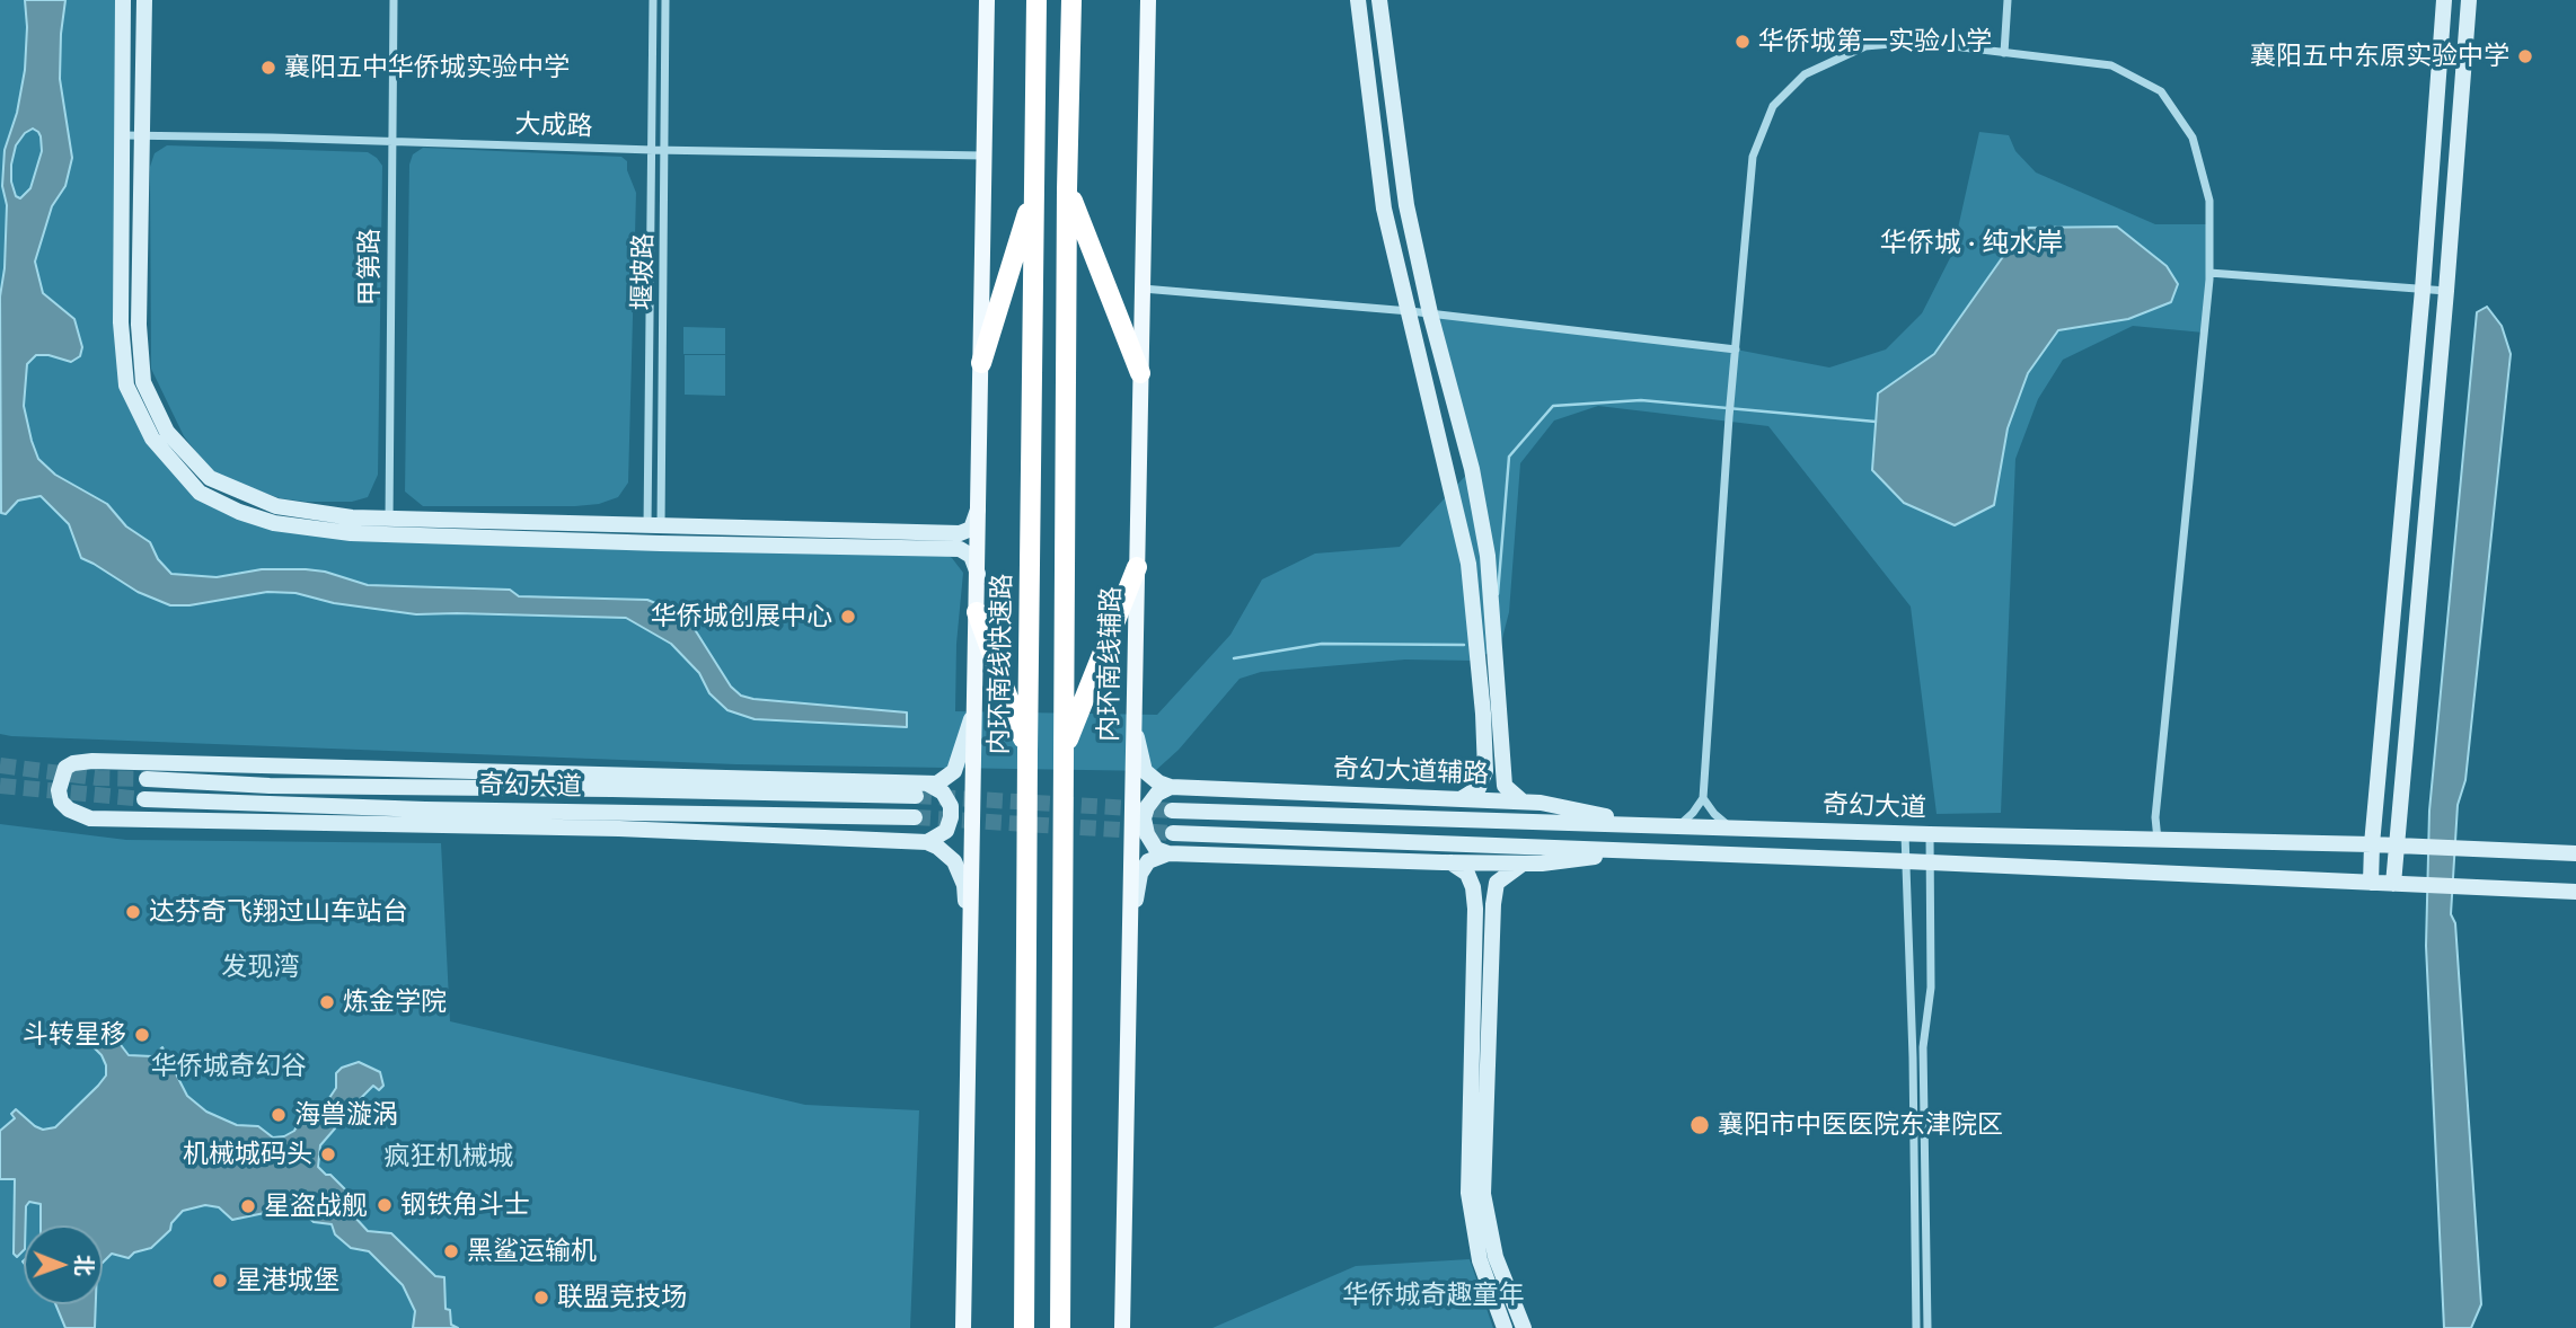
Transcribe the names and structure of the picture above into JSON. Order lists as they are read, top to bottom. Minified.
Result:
{"streets":{"highway":["内环南线快速路"],"main road":["内环南线辅路"],"street":["大成路","甲第路","堰坡路","奇幻大道辅路","奇幻大道"]},"crossings":[["大成路","甲第路"],["大成路","堰坡路"],["奇幻大道辅路","奇幻大道"]],"districts":["华侨城 · 纯水岸"],"parks":["发现湾","华侨城奇幻谷","疯狂机械城","华侨城奇趣童年"],"places":["华侨城第一实验小学","襄阳五中东原实验中学","襄阳五中华侨城实验中学","华侨城创展中心","达芬奇飞翔过山车站台","炼金学院","斗转星移","海兽漩涡","襄阳市中医医院东津院区","机械城码头","钢铁角斗士","星盗战舰","黑鲨运输机","星港城堡","联盟竞技场"],"north":"right"}
